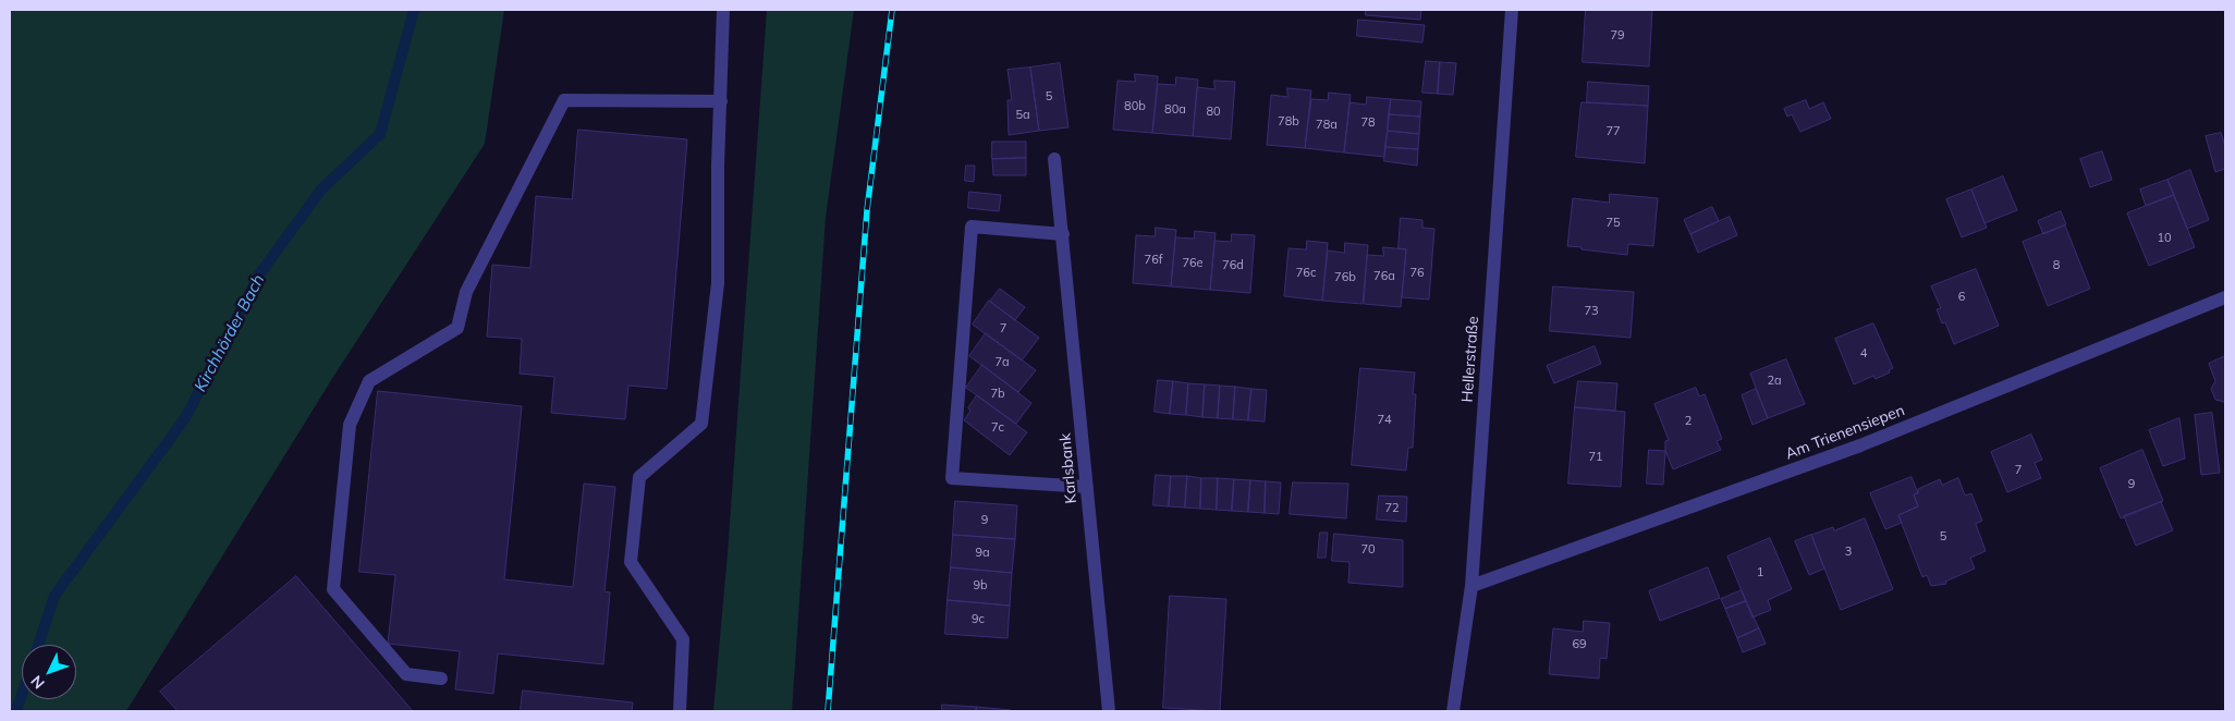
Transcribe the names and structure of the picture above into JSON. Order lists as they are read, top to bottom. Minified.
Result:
{"streets":{"street":["Hellerstraße","Am Trienensiepen","Karlsbank"]},"crossings":[["Hellerstraße","Am Trienensiepen"]],"water":["Kirchhörder Bach"],"house_numbers":["79","5","80b","80a","80","5a","78b","78","78a","77","75","10","76f","76e","76d","8","76c","76","76a","76b","6","73","7","4","7a","2a","7b","74","2","7c","71","7","9","72","9","5","70","3","9a","1","9b","9c","69"],"north":"bottom left"}
